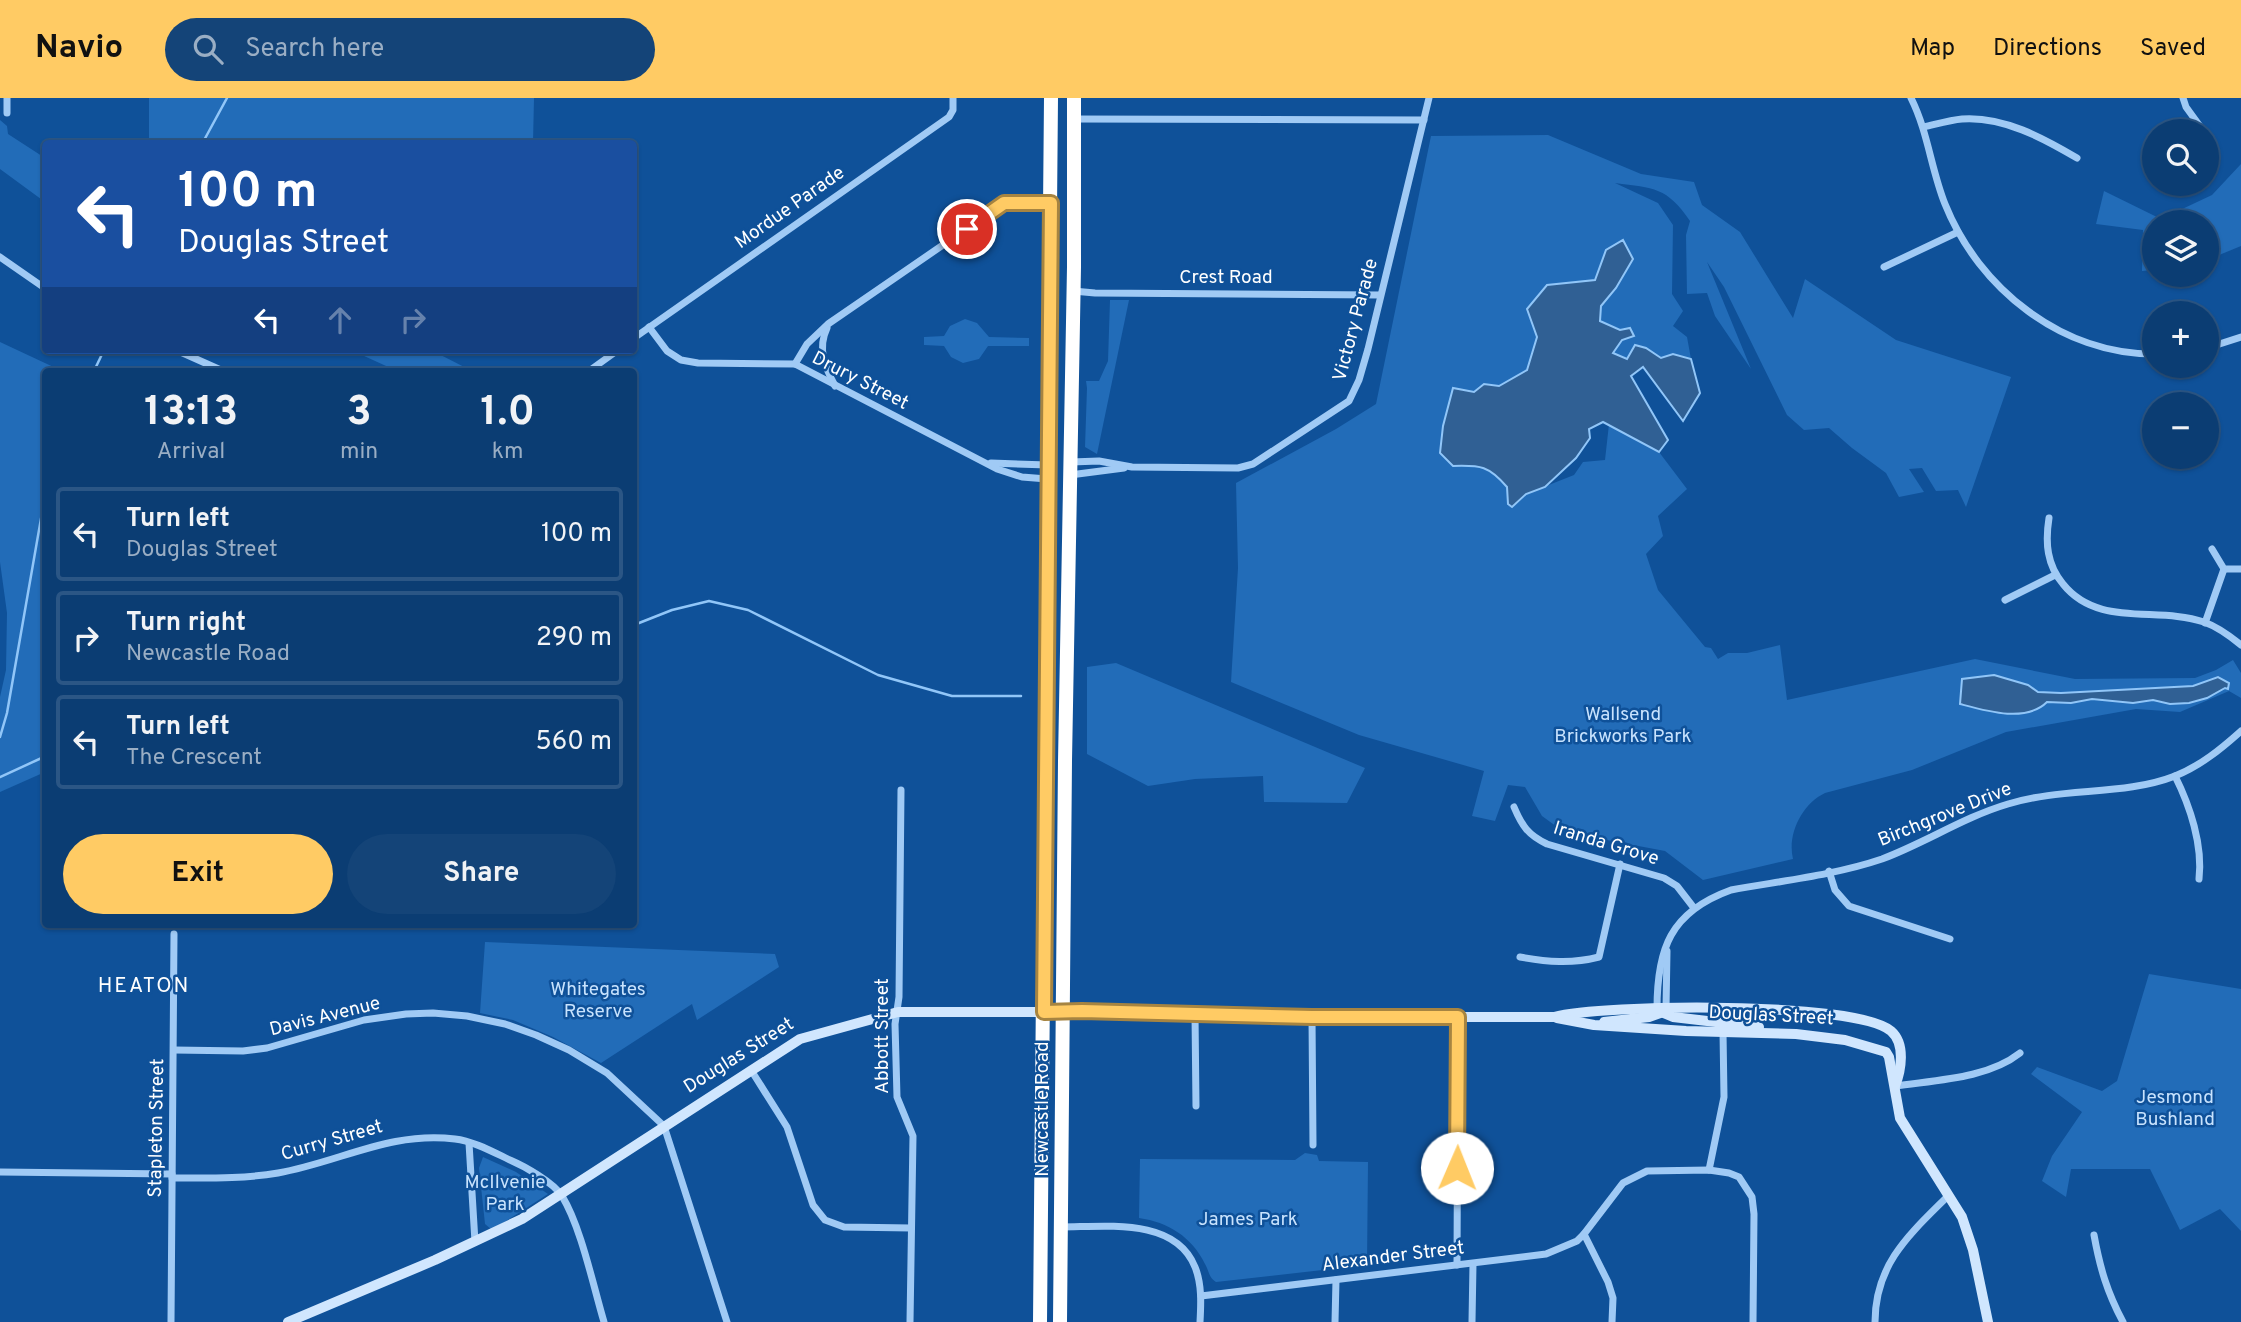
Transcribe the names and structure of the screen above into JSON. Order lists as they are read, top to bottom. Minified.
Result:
{"streets":{"highway":["Douglas Street","Newcastle Road"],"street":["Mordue Parade","Crest Road","Victory Parade","Drury Street","Birchgrove Drive","Iranda Grove","Davis Avenue","Abbott Street","Stapleton Street","Curry Street","Alexander Street"]},"crossings":[["Mordue Parade","Drury Street"],["Crest Road","Victory Parade"],["Crest Road","Newcastle Road"],["Victory Parade","Newcastle Road"],["Drury Street","Newcastle Road"],["Birchgrove Drive","Iranda Grove"],["Birchgrove Drive","Douglas Street"],["Douglas Street","Davis Avenue"],["Douglas Street","Abbott Street"],["Douglas Street","Newcastle Road"],["Douglas Street","Curry Street"],["Davis Avenue","Stapleton Street"],["Stapleton Street","Curry Street"]],"districts":["HEATON"],"parks":["Wallsend Brickworks Park","Whitegates Reserve","Jesmond Bushland","McIlvenie Park","James Park"],"page":{"header":"Navio","search":"Search here","nav":["Map","Directions","Saved"],"map_buttons":["+","−"],"turn":["100 m","Douglas Street"],"eta":["13:13","Arrival","3","min","1.0","km"],"list":[{"name":"Turn left","note":"Douglas Street","value":"100 m"},{"name":"Turn right","note":"Newcastle Road","value":"290 m"},{"name":"Turn left","note":"The Crescent","value":"560 m"}],"buttons":["Exit","Share"]}}
